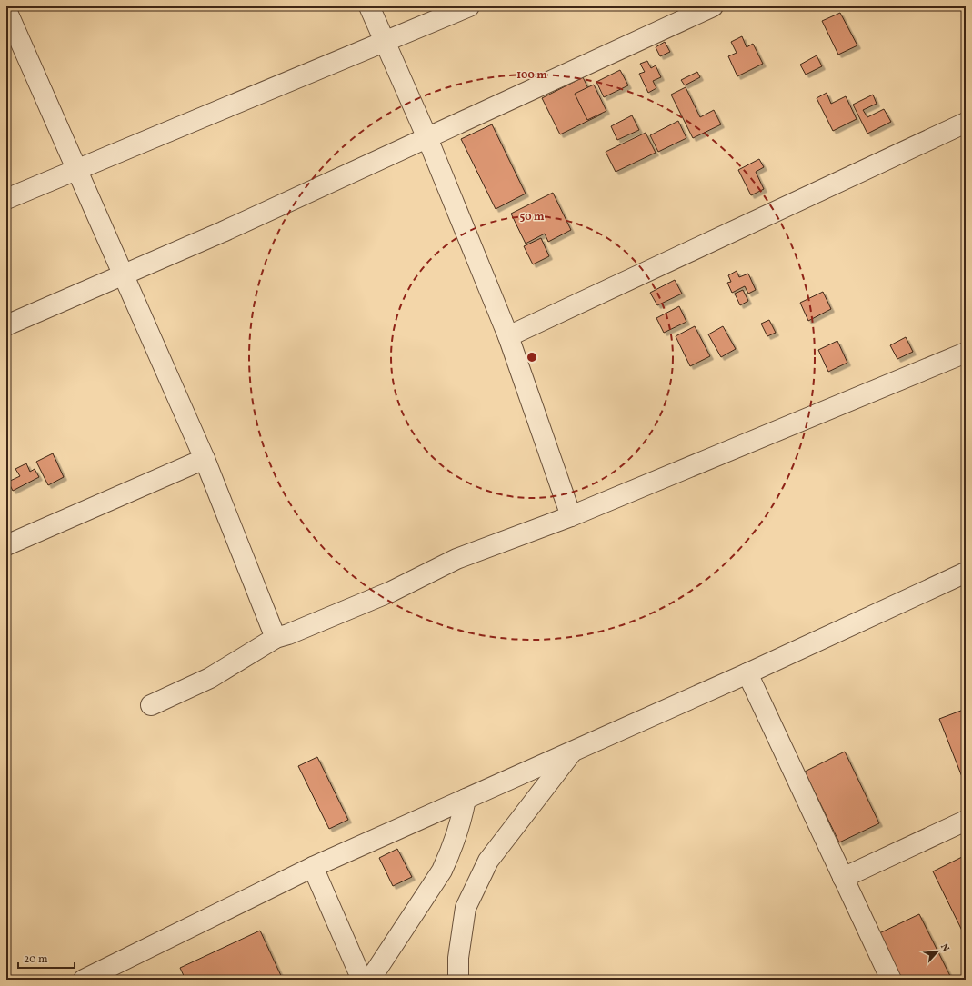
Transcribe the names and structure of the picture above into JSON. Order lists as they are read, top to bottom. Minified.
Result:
{"scale_bar":"20 m","north":"top right","rings":["100 m","50 m"]}
